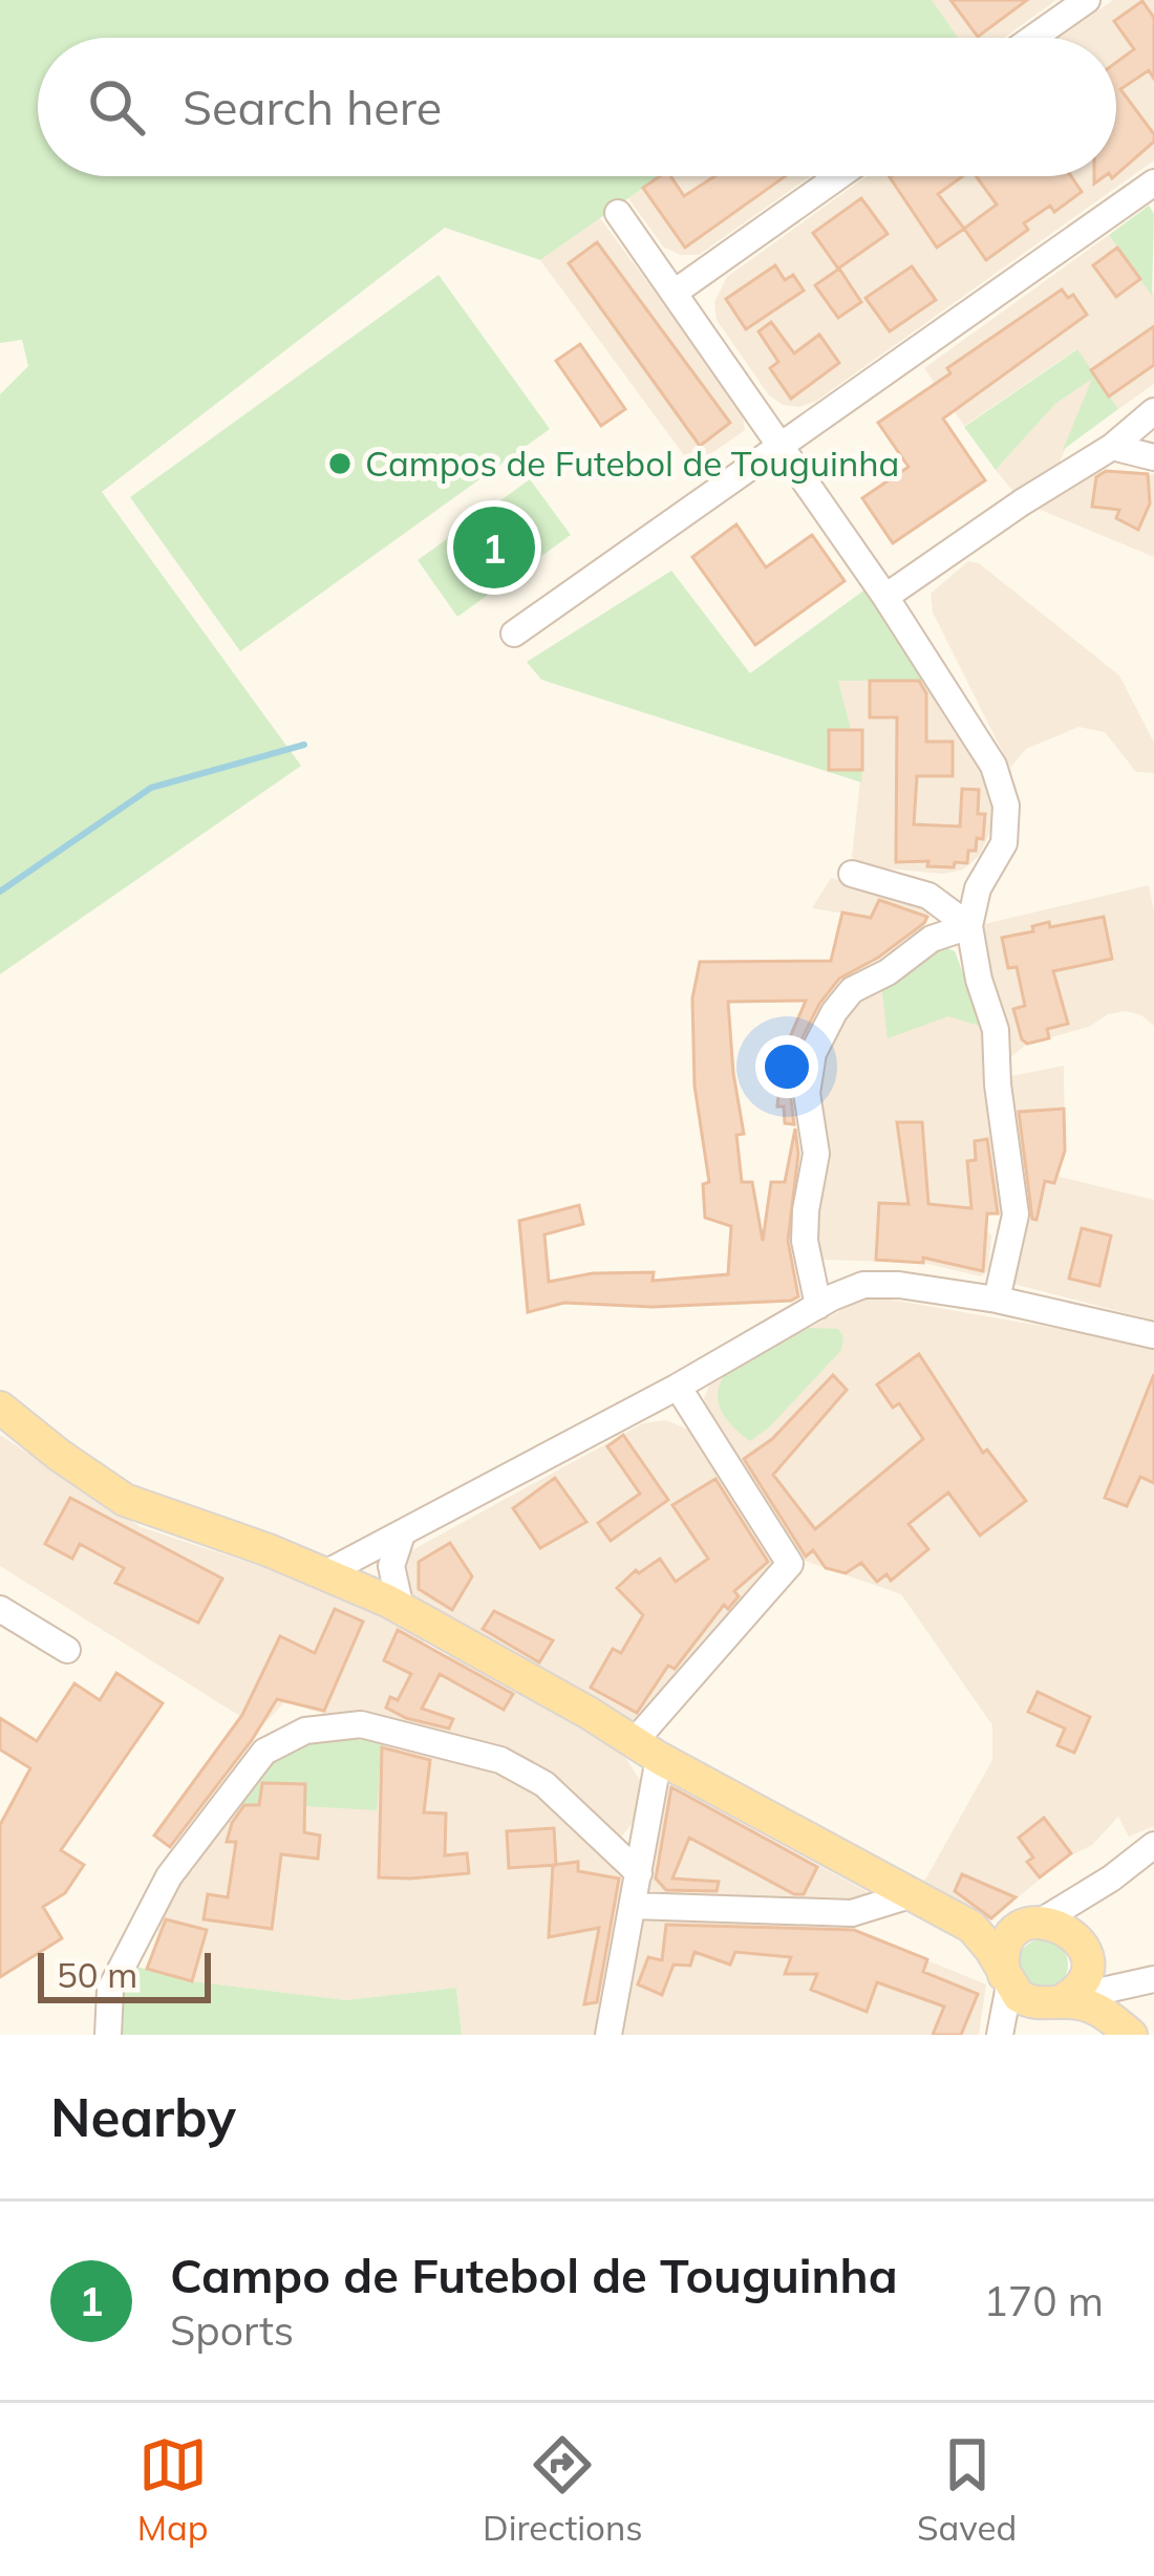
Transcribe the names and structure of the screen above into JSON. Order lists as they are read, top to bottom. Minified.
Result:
{"places":["Campos de Futebol de Touguinha"],"scale_bar":"50 m","page":{"search":"Search here","pins":"1","scale":"50 m","heading":"Nearby","list":[{"mark":"1","name":"Campo de Futebol de Touguinha","note":"Sports","value":"170 m"}],"nav":["Map","Directions","Saved"]}}
